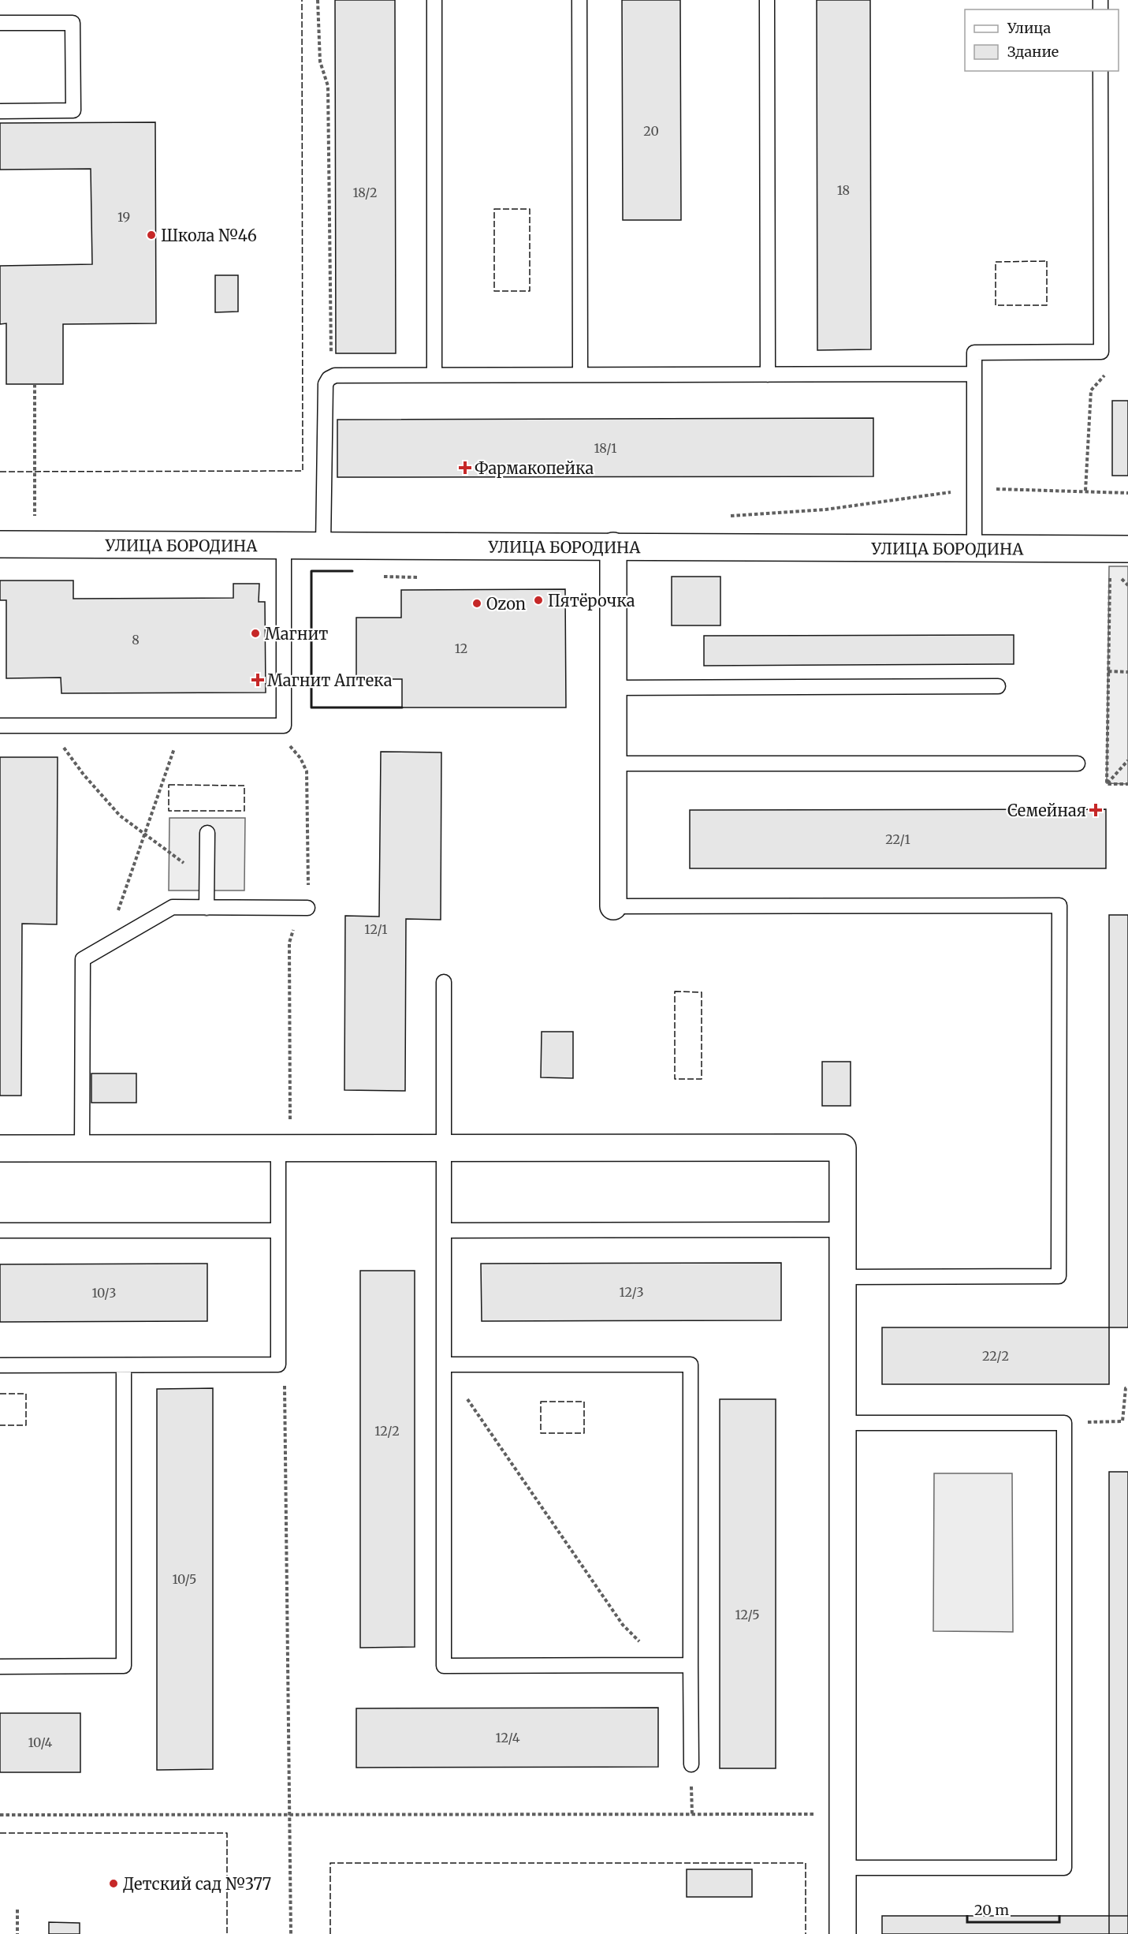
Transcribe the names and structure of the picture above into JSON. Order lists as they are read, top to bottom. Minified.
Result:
{"streets":{"street":["УЛИЦА БОРОДИНА"]},"places":{"other":["Школа №46","Пятёрочка","Ozon","Магнит","Детский сад №377"],"health":["Фармакопейка","Магнит Аптека","Семейная"]},"house_numbers":["20","18","18/2","19","18/1","8","12","22/1","12/1","12/3","10/3","22/2","12/2","10/5","12/5","12/4","10/4"],"legend":["Улица","Здание"],"scale_bar":"20 m"}
